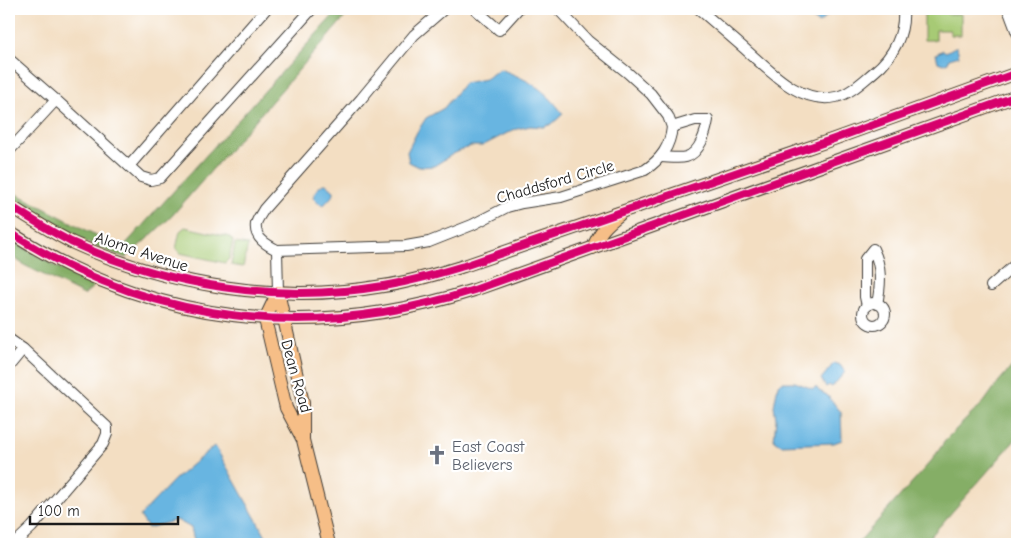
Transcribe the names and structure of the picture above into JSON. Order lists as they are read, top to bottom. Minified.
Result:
{"streets":{"main road":["Aloma Avenue","Dean Road"],"street":["Chaddsford Circle"]},"crossings":[["Aloma Avenue","Dean Road"]],"places":{"church":["East Coast Believers"]},"scale_bar":"100 m"}
